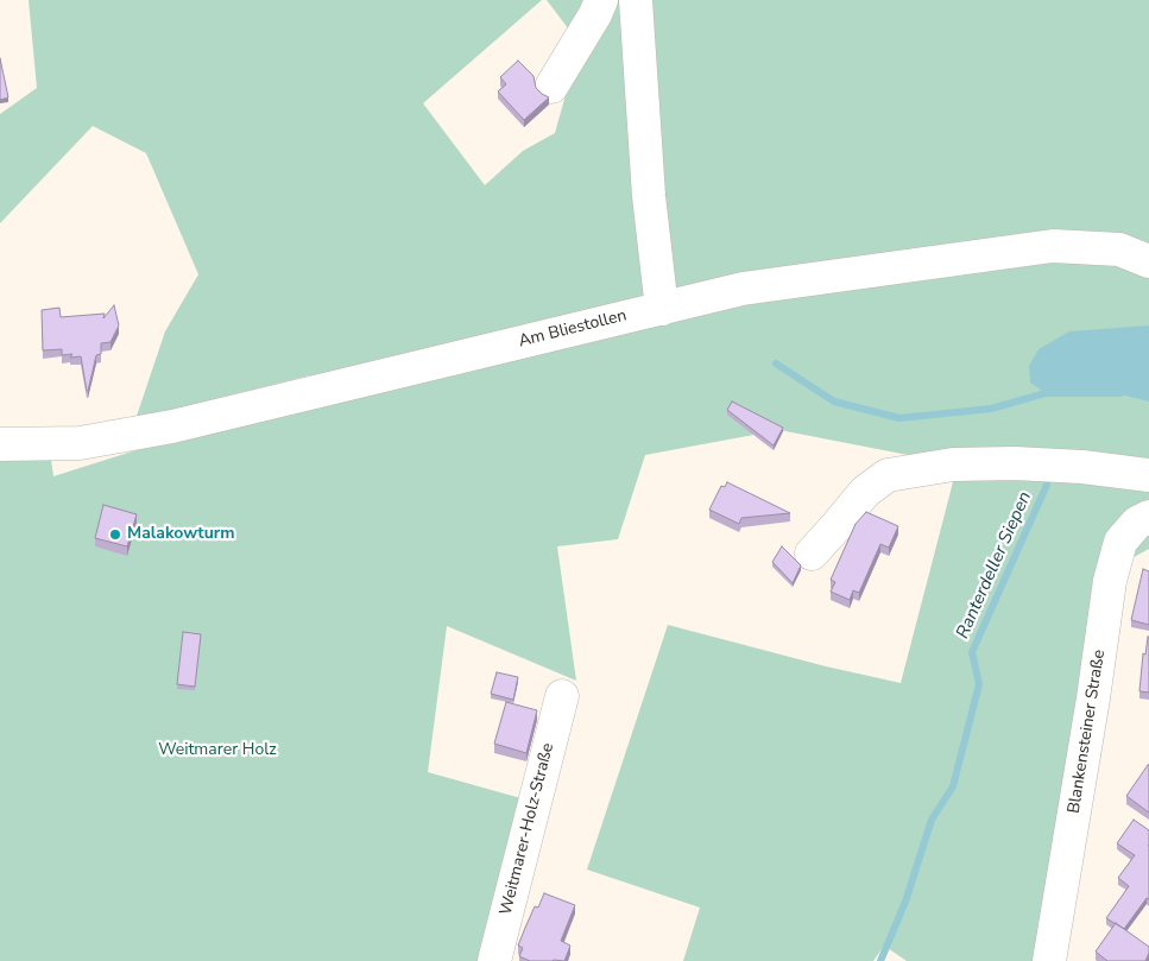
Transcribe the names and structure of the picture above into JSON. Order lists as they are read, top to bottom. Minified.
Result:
{"streets":{"street":["Am Bliestollen","Blankensteiner Straße","Weitmarer-Holz-Straße"]},"water":["Ranterdeller Siepen"],"parks":["Weitmarer Holz"],"places":["Malakowturm"]}
